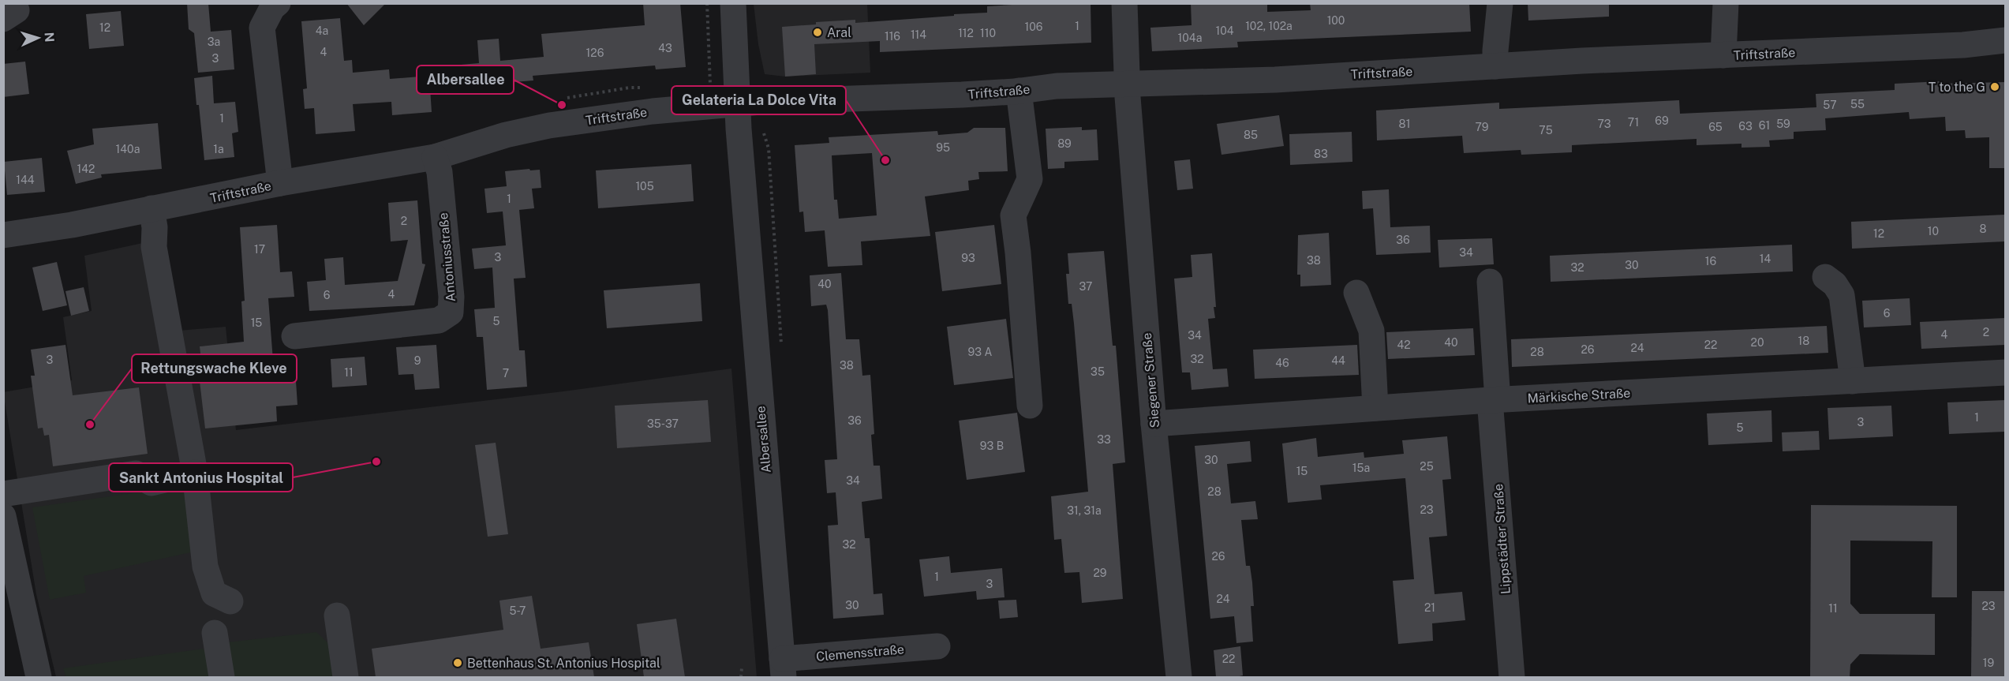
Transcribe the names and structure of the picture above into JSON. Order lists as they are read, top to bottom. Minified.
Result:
{"streets":{"street":["Triftstraße","Antoniusstraße","Siegener Straße","Märkische Straße","Albersallee","Lippstädter Straße","Clemensstraße"]},"crossings":[["Triftstraße","Antoniusstraße"],["Triftstraße","Siegener Straße"],["Triftstraße","Albersallee"],["Siegener Straße","Märkische Straße"],["Märkische Straße","Lippstädter Straße"],["Albersallee","Clemensstraße"]],"places":["Aral","T to the G","Albersallee","Gelateria La Dolce Vita","Rettungswache Kleve","Sankt Antonius Hospital","Bettenhaus St. Antonius Hospital"],"house_numbers":["100","1","102, 102a","106","12","4a","104","112","110","114","116","104a","3a","43","4","126","3","55","57","1","69","71","81","73","59","61","63","79","65","75","85","89","95","140a","1a","83","142","144","105","1","2","8","10","12","36","17","34","3","93","14","38","16","30","32","40","37","4","6","6","5","15","2","4","34","18","40","20","42","22","24","26","93 A","28","32","3","9","44","46","38","35","11","7","1","36","3","35-37","5","33","93 B","30","25","15a","15","34","28","23","31, 31a","32","26","29","1","3","24","30","23","21","11","5-7","22","19"],"north":"right"}
